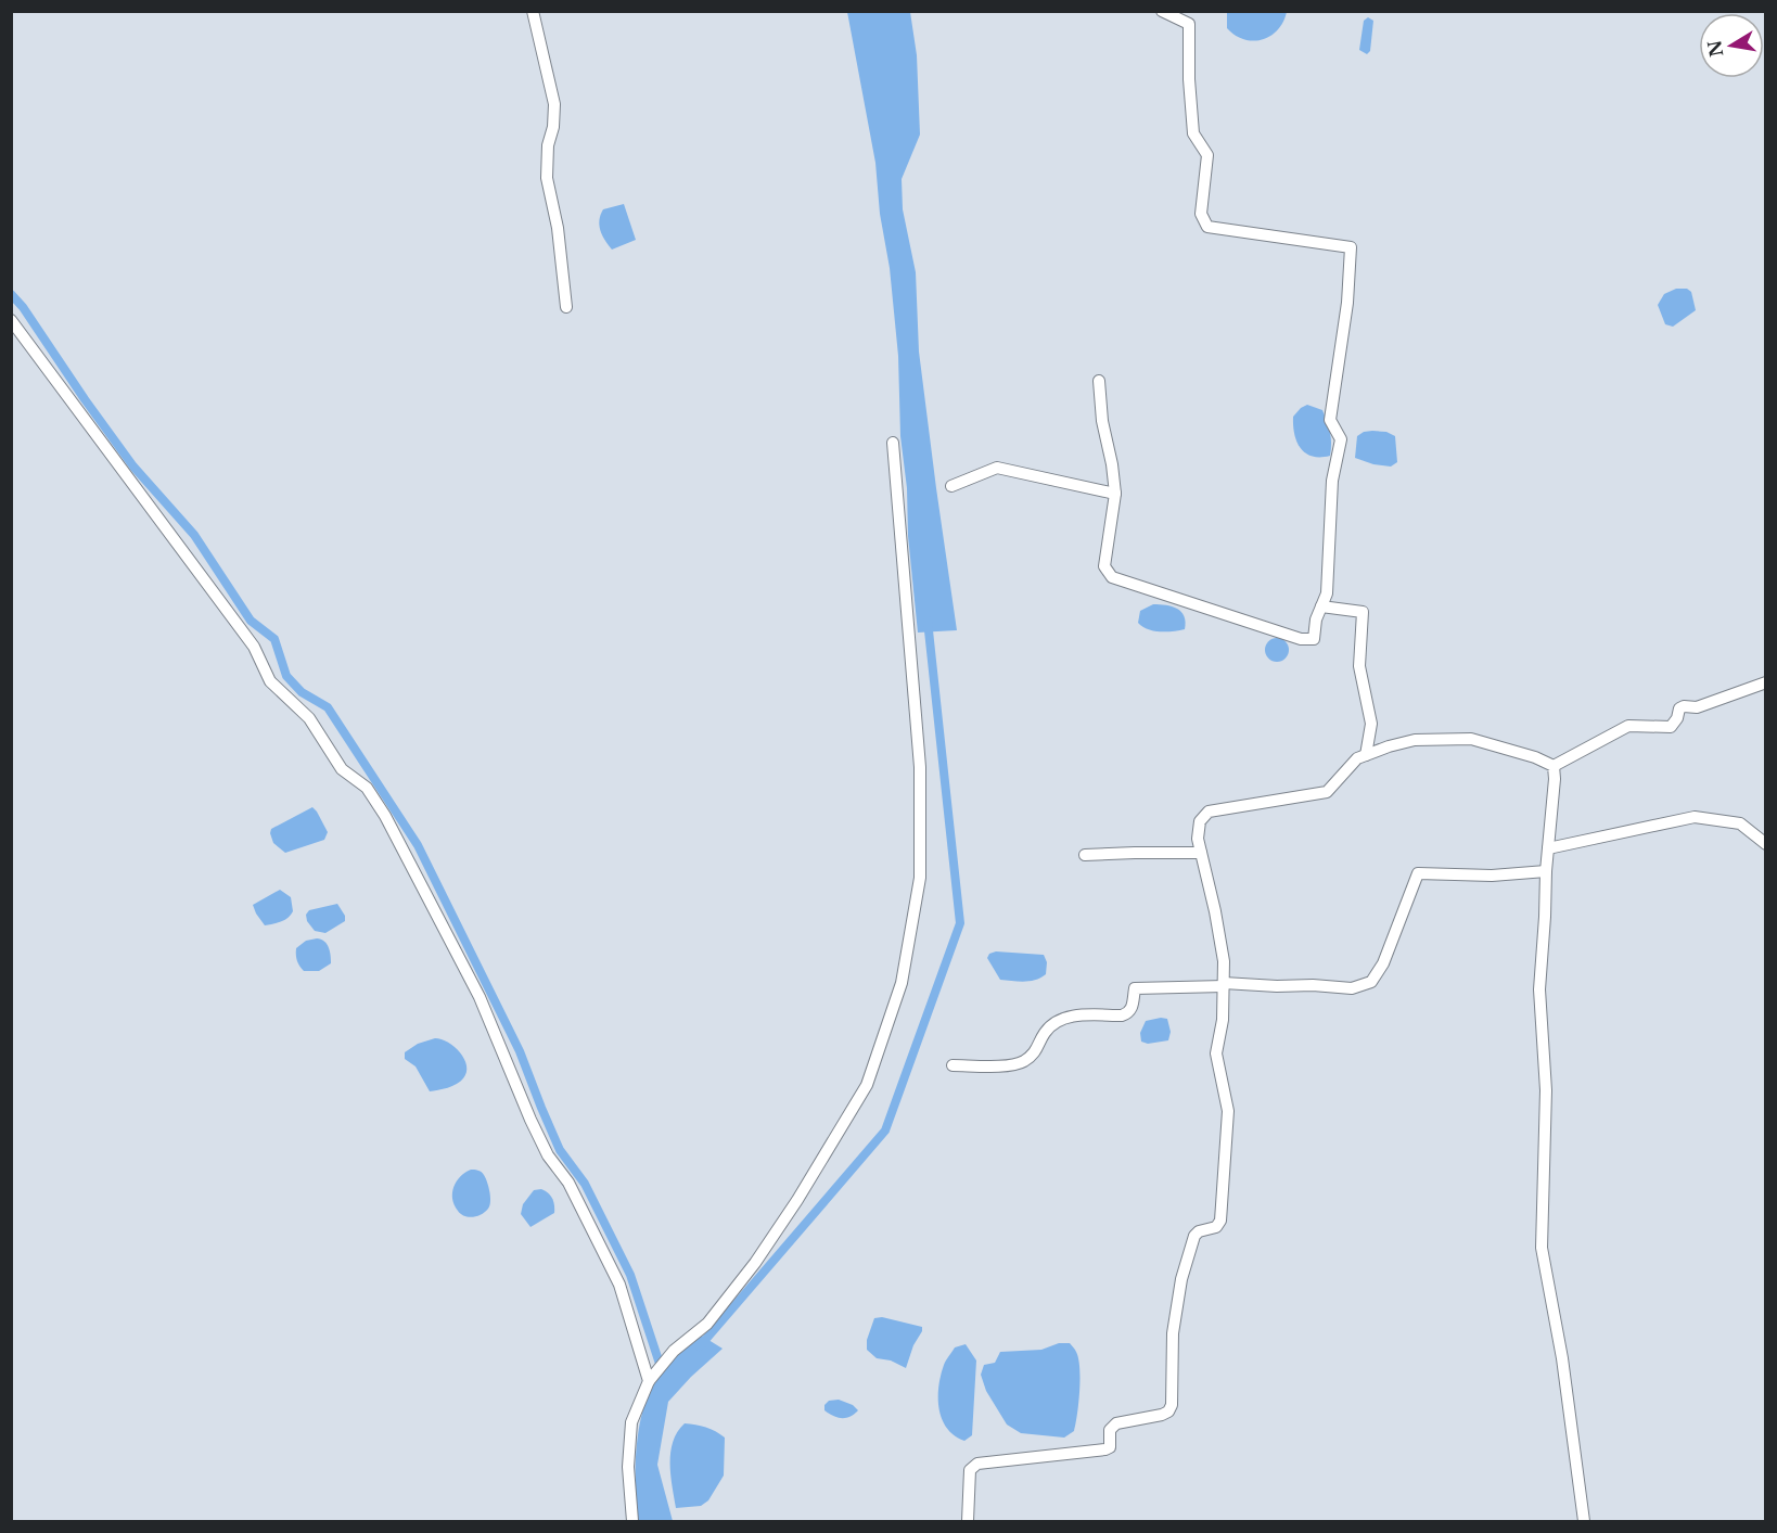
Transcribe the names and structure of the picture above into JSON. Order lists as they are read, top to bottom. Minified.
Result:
{"north":"left"}
